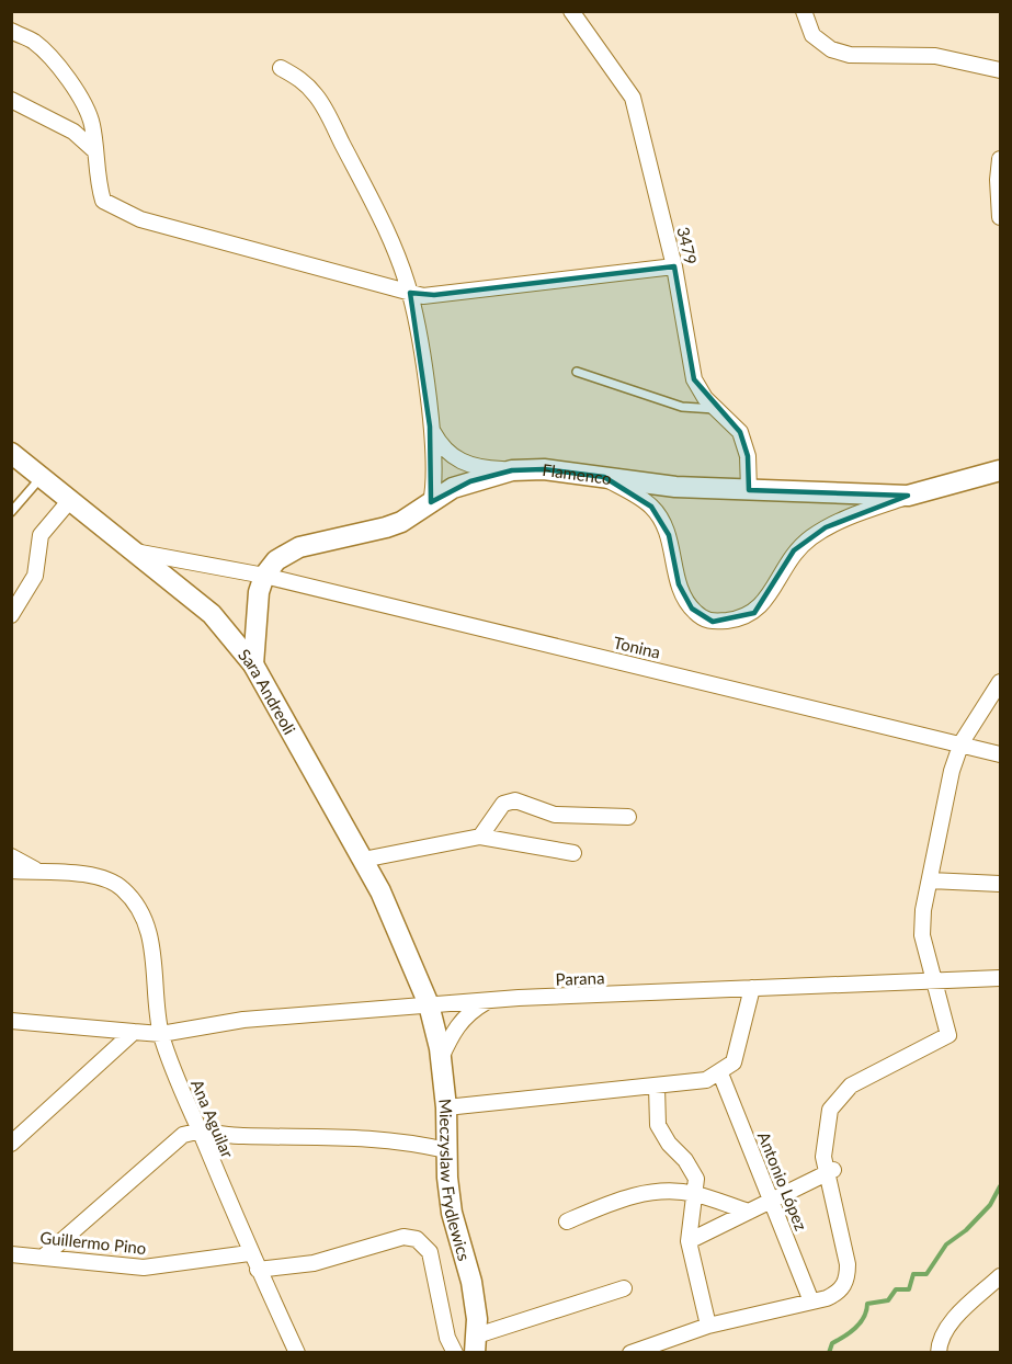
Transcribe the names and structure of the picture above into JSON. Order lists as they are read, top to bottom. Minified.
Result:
{"streets":{"street":["3479","Flamenco","Tonina","Sara Andreoli","Parana","Ana Aguilar","Mieczyslaw Frydlewics","Antonio López","Guillermo Pino"]},"crossings":[["3479","Flamenco"],["Flamenco","Tonina"],["Tonina","Sara Andreoli"],["Sara Andreoli","Parana"],["Sara Andreoli","Mieczyslaw Frydlewics"],["Parana","Ana Aguilar"],["Parana","Mieczyslaw Frydlewics"],["Ana Aguilar","Guillermo Pino"]]}
